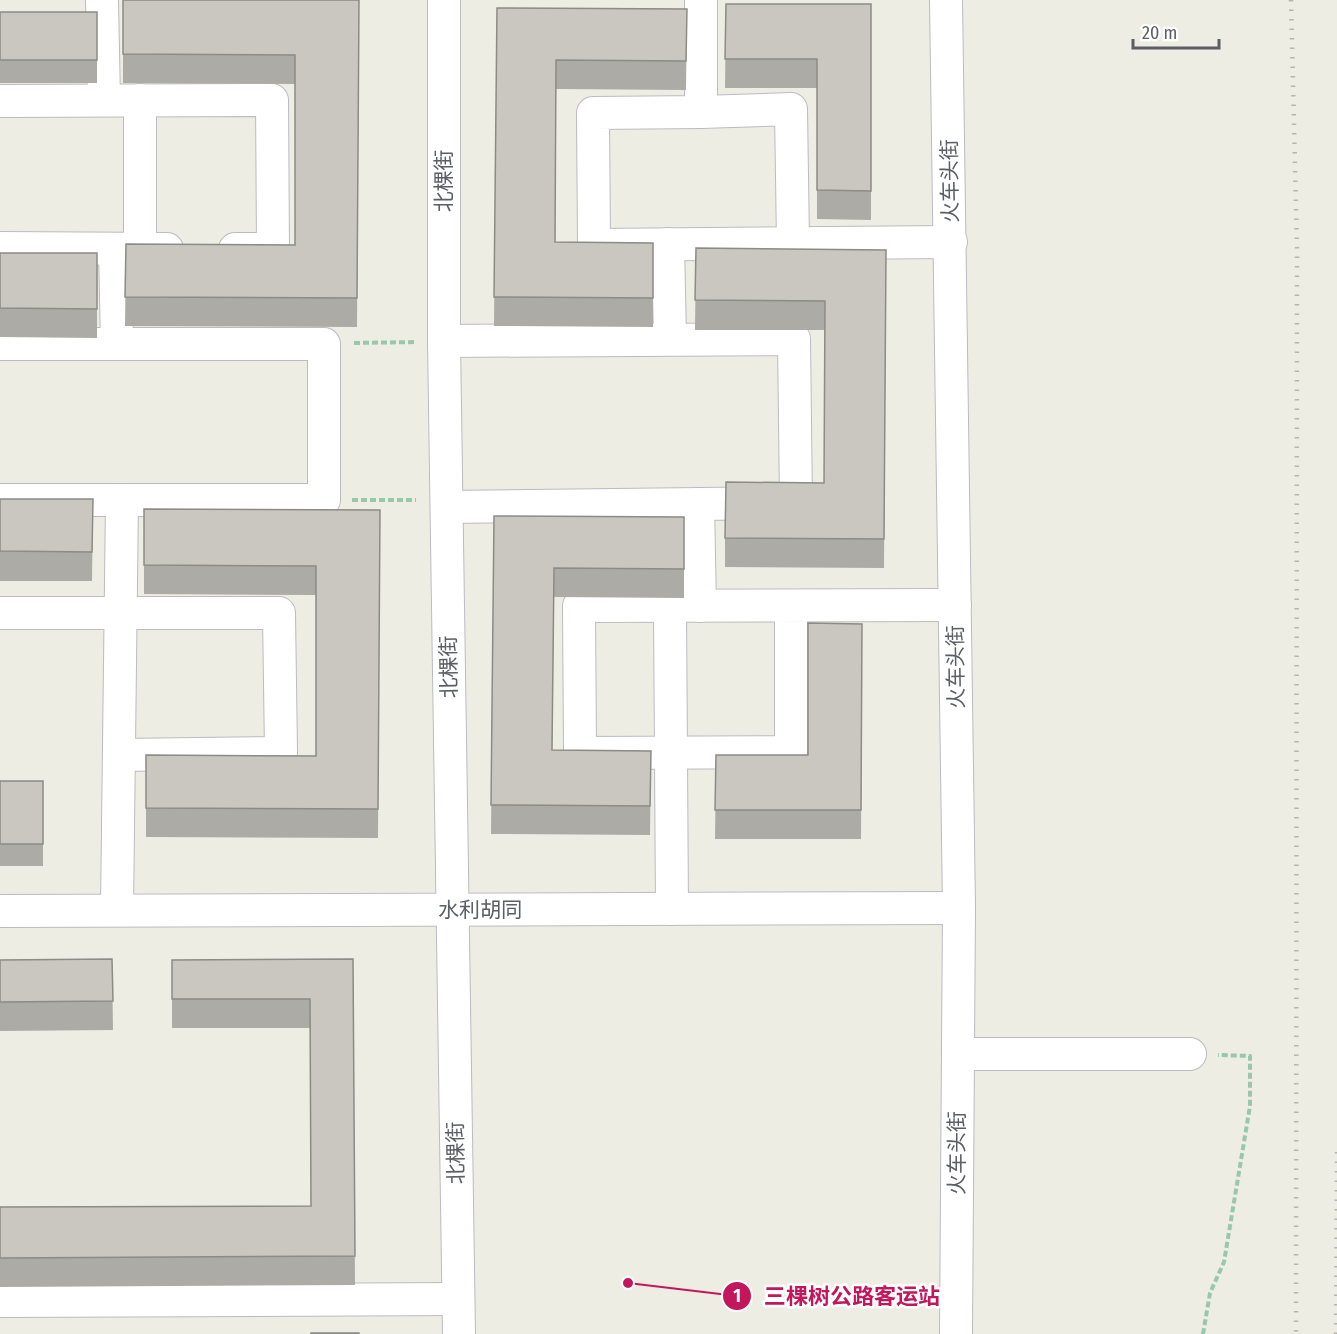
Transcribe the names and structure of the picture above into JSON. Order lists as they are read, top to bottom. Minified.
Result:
{"streets":{"street":["北棵街","火车头街","水利胡同"]},"crossings":[["北棵街","水利胡同"],["火车头街","水利胡同"]],"places":["三棵树公路客运站"],"scale_bar":"20 m"}
